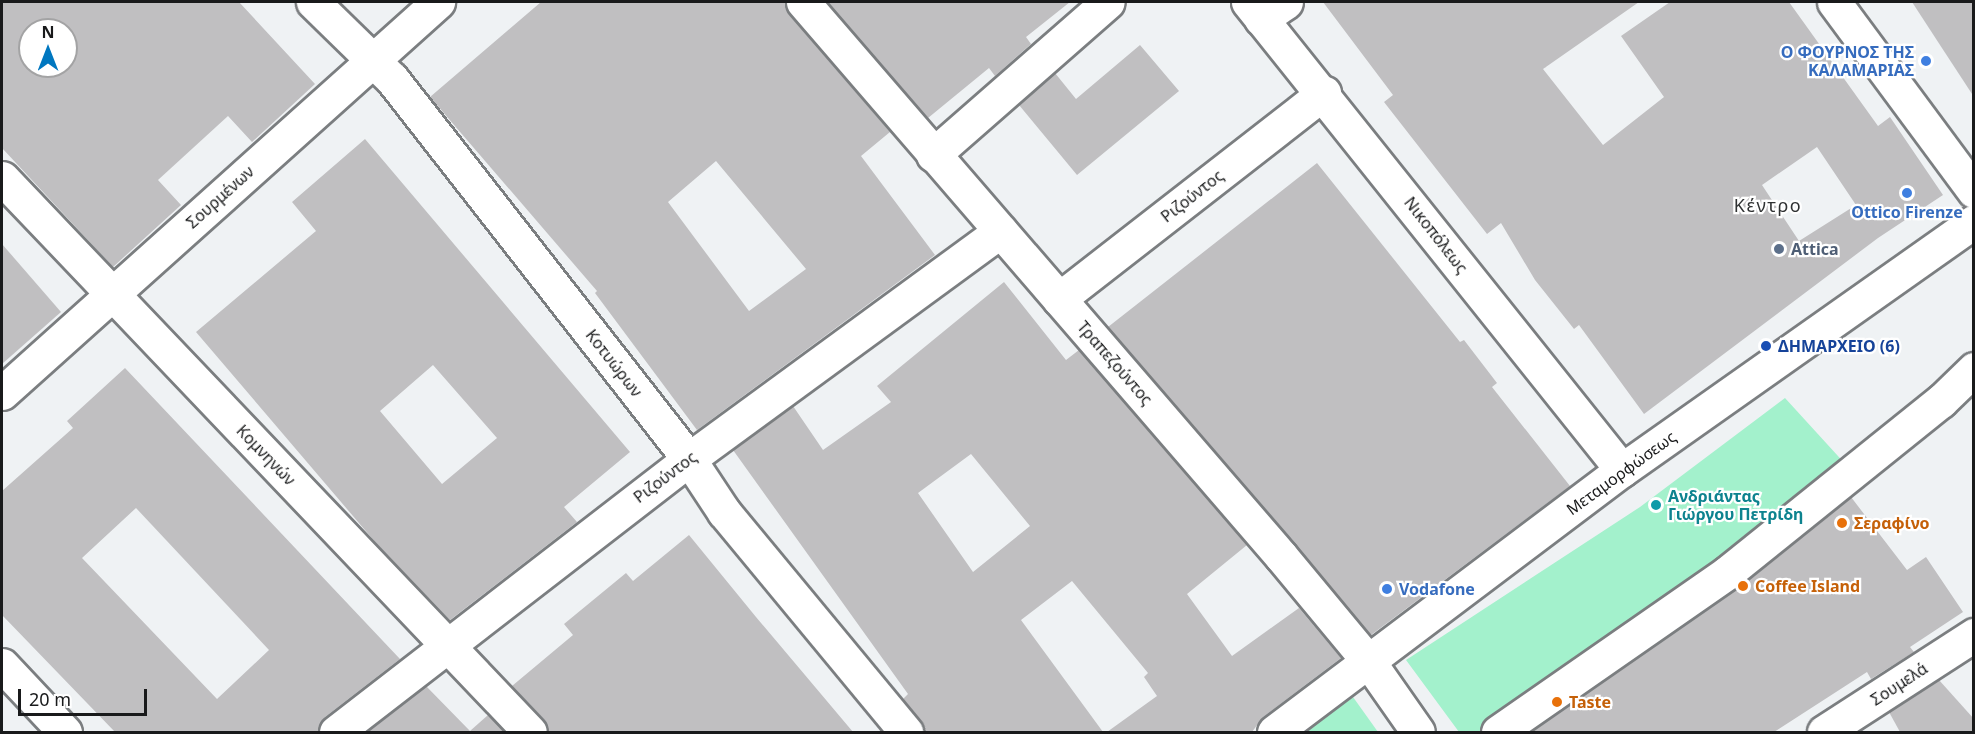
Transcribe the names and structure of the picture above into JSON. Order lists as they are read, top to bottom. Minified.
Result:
{"streets":{"street":["Ριζούντος","Σουρμένων","Νικοπόλεως","Κοτυώρων","Τραπεζούντος","Κομνηνών","Μεταμορφώσεως","Σουμελά"]},"crossings":[["Ριζούντος","Νικοπόλεως"],["Ριζούντος","Κοτυώρων"],["Ριζούντος","Τραπεζούντος"],["Ριζούντος","Κομνηνών"],["Σουρμένων","Κοτυώρων"],["Σουρμένων","Κομνηνών"],["Νικοπόλεως","Μεταμορφώσεως"],["Τραπεζούντος","Μεταμορφώσεως"]],"districts":["Κέντρο"],"places":["Ο ΦΟΥΡΝΟΣ ΤΗΣ ΚΑΛΑΜΑΡΙΑΣ","Ottico Firenze","Attica","ΔΗΜΑΡΧΕΙΟ (6)","Ανδριάντας Γιώργου Πετρίδη","Σεραφίνο","Coffee Island","Vodafone","Taste"],"scale_bar":"20 m","north":"top"}
